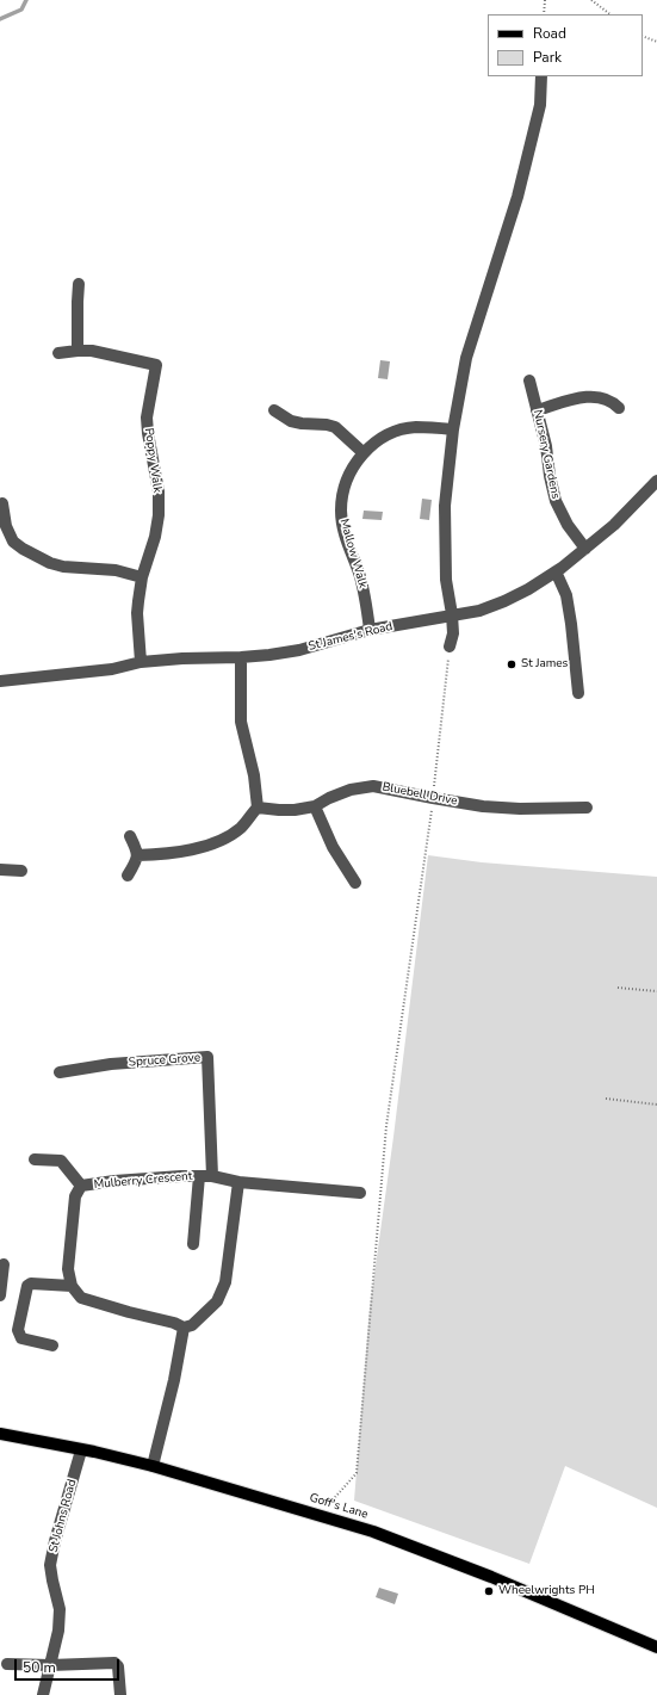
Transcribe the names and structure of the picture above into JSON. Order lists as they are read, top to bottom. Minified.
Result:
{"streets":{"main road":["Goff's Lane"],"street":["Nursery Gardens","Poppy Walk","Mallow Walk","St James's Road","Bluebell Drive","Spruce Grove","Mulberry Crescent","St Johns Road"]},"crossings":[["Nursery Gardens","St James's Road"],["Poppy Walk","St James's Road"],["Mallow Walk","St James's Road"],["Spruce Grove","Mulberry Crescent"],["Goff's Lane","St Johns Road"]],"places":["St James","Wheelwrights PH"],"legend":["Road","Park"],"scale_bar":"50 m"}
